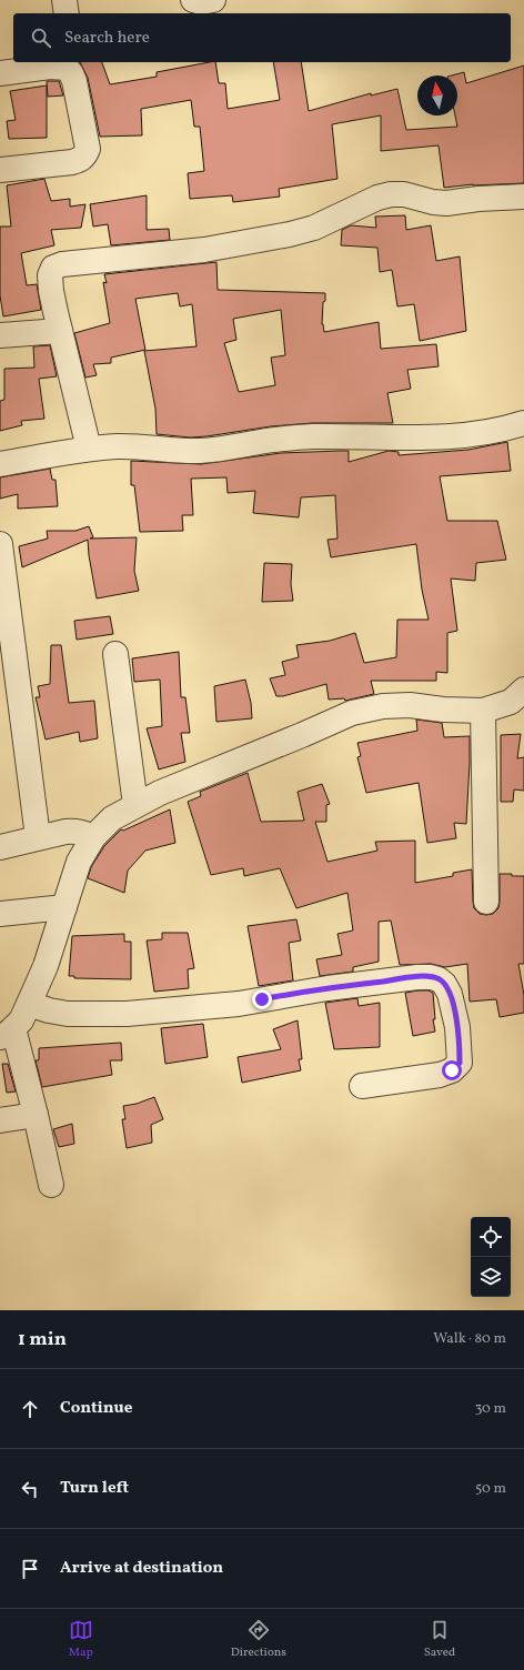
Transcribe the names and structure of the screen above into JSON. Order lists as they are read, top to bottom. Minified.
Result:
{"north":"top","page":{"search":"Search here","heading":["1 min","Walk · 80 m"],"list":[["Continue","30 m"],["Turn left","50 m"],"Arrive at destination"],"nav":["Map","Directions","Saved"]}}
